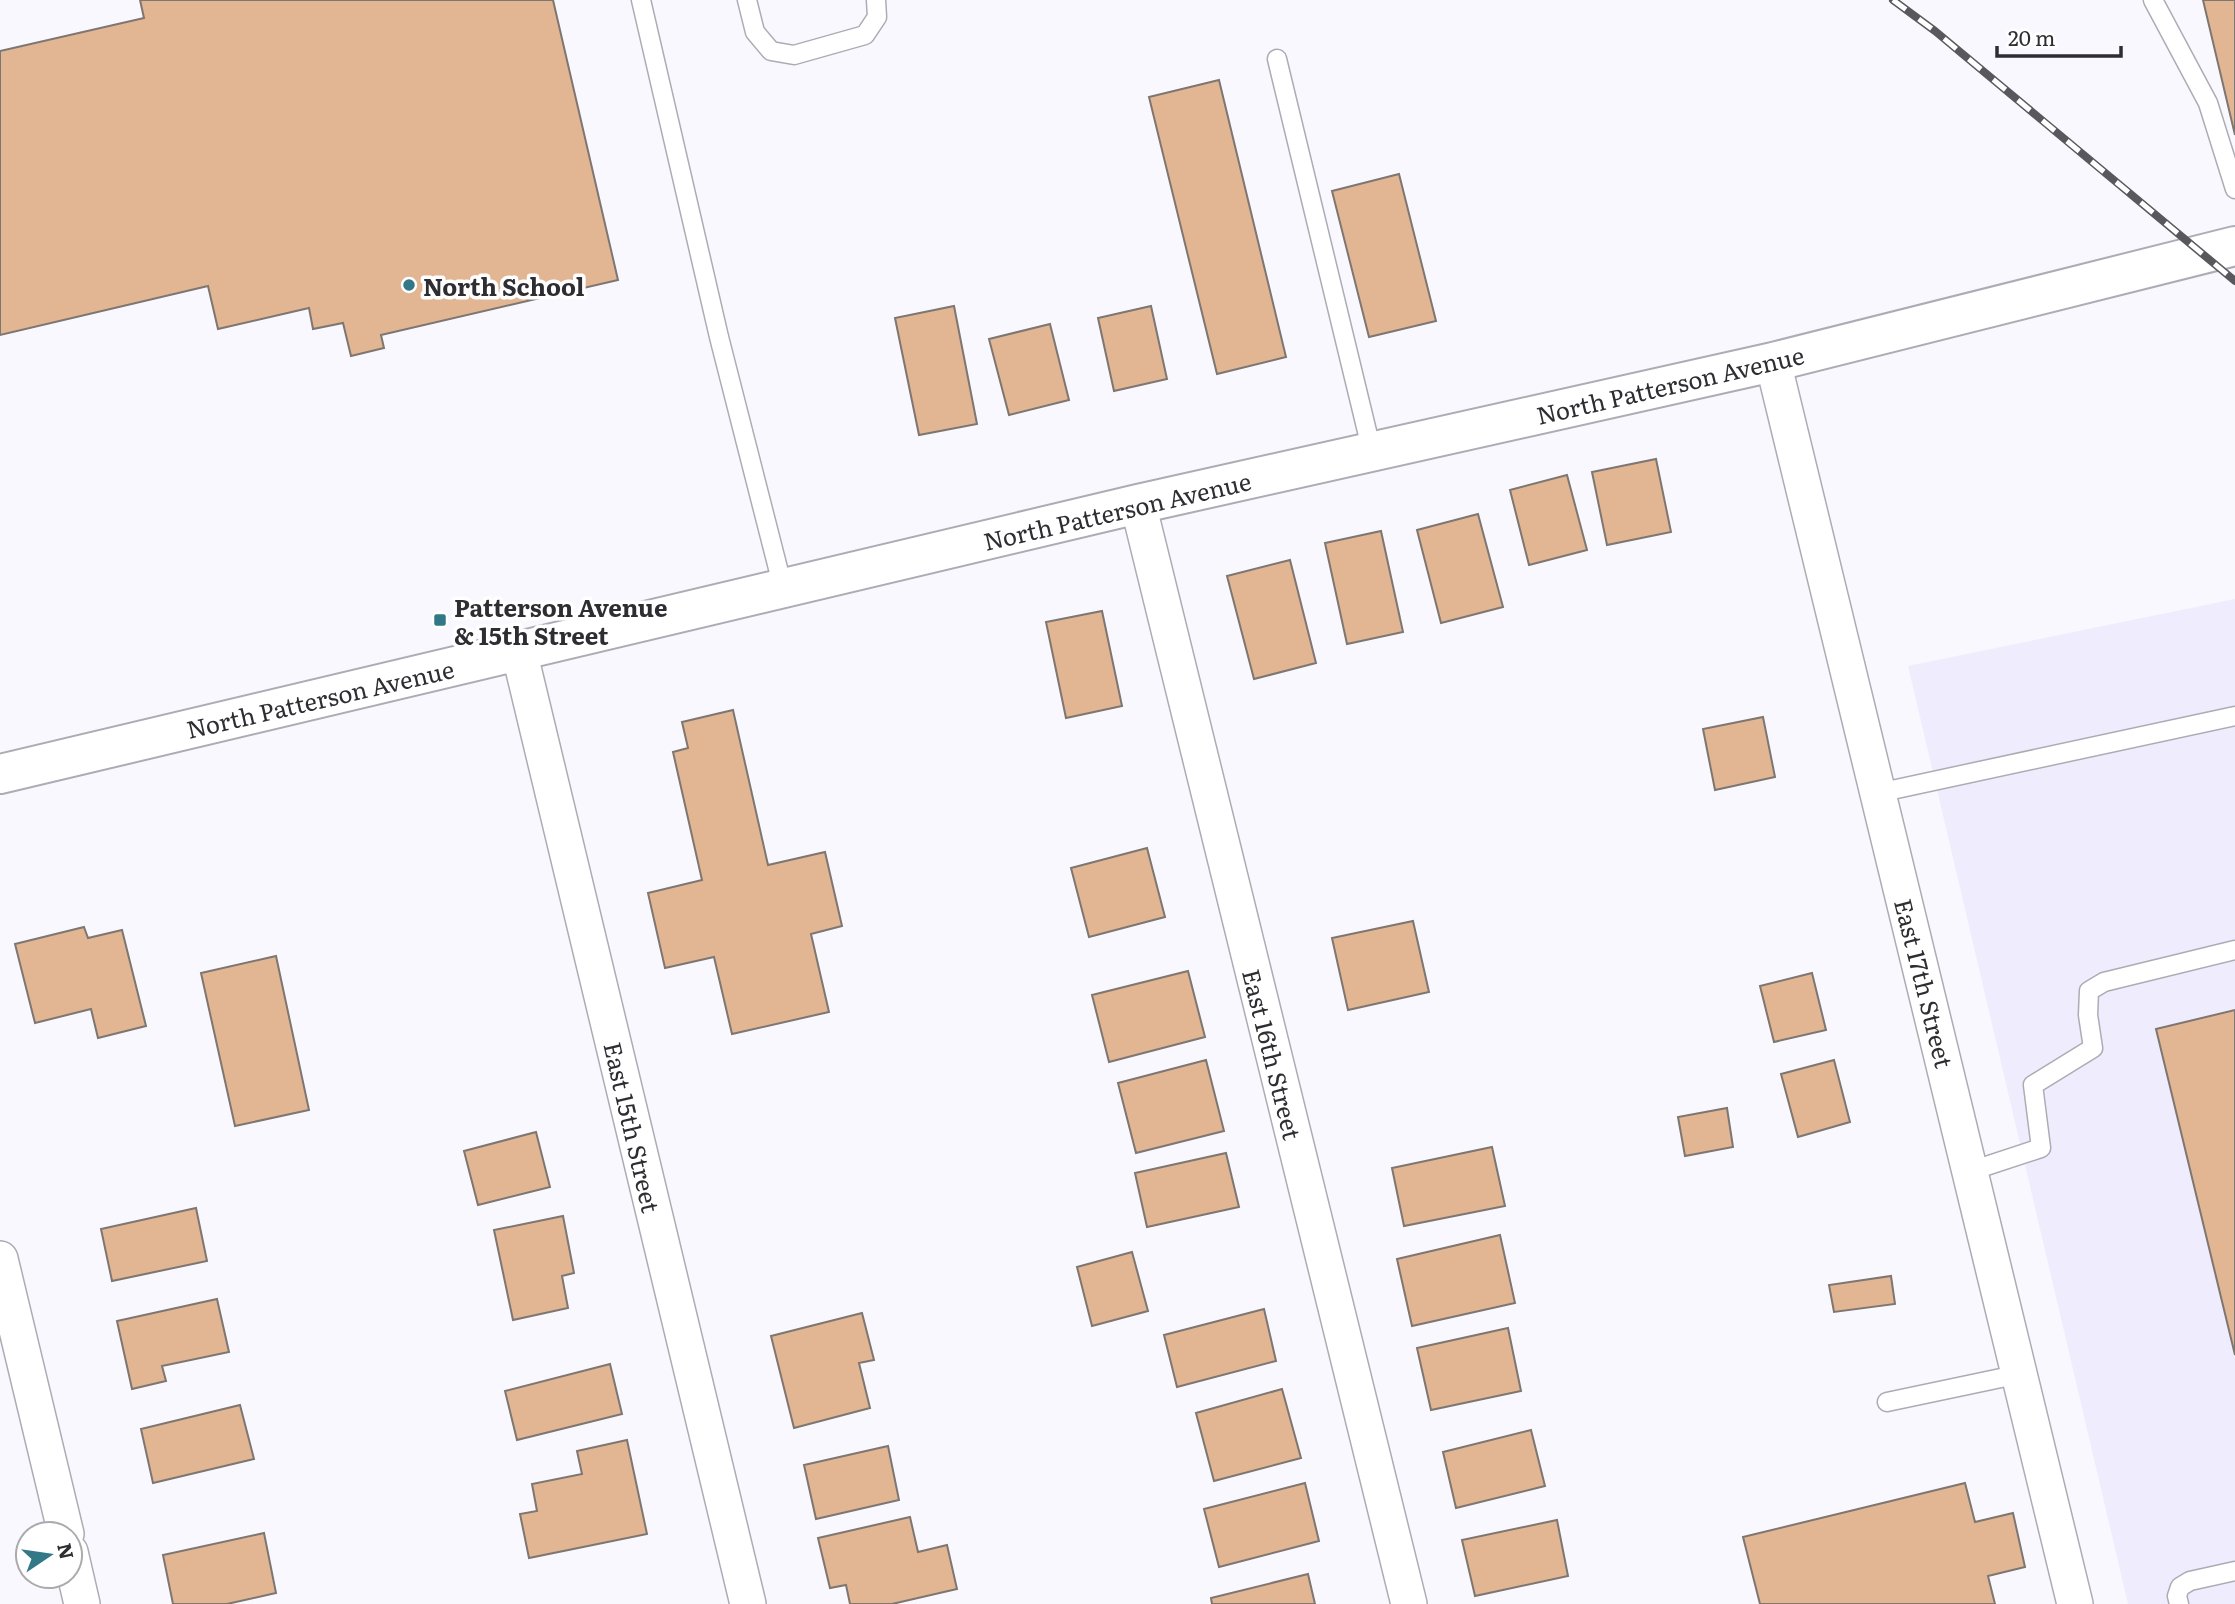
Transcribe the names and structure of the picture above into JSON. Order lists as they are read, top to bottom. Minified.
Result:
{"streets":{"main road":["North Patterson Avenue"],"street":["East 17th Street","East 16th Street","East 15th Street"]},"crossings":[["North Patterson Avenue","East 17th Street"],["North Patterson Avenue","East 16th Street"],["North Patterson Avenue","East 15th Street"]],"places":{"other":["North School"],"transit":["Patterson Avenue & 15th Street"]},"scale_bar":"20 m","north":"right"}
